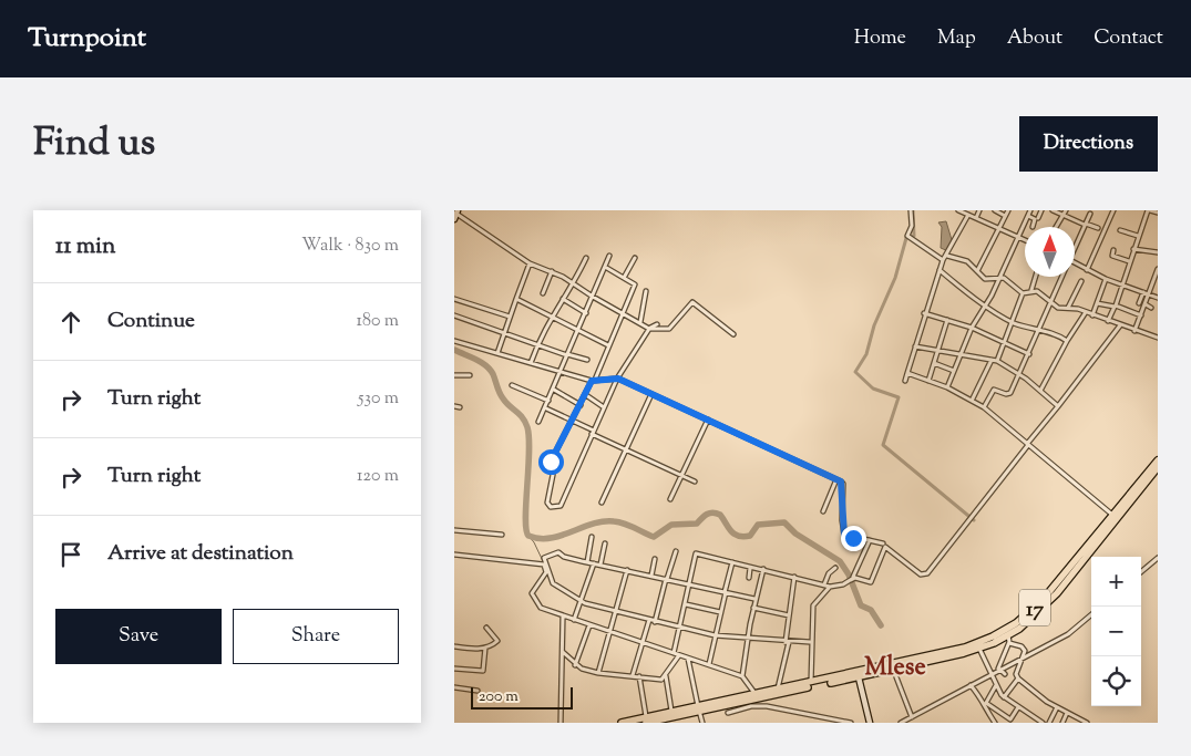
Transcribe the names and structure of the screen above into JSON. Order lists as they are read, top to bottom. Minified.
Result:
{"streets":{"highway":["17"]},"districts":["Mlese"],"scale_bar":"200 m","north":"top","page":{"header":"Turnpoint","nav":["Home","Map","About","Contact"],"title":"Find us","buttons":["Directions",["Save","Share"]],"heading":["11 min","Walk · 830 m"],"list":[["Continue","180 m"],["Turn right","530 m"],["Turn right","120 m"],"Arrive at destination"],"map_buttons":["+","−"],"scale":"200 m"}}
